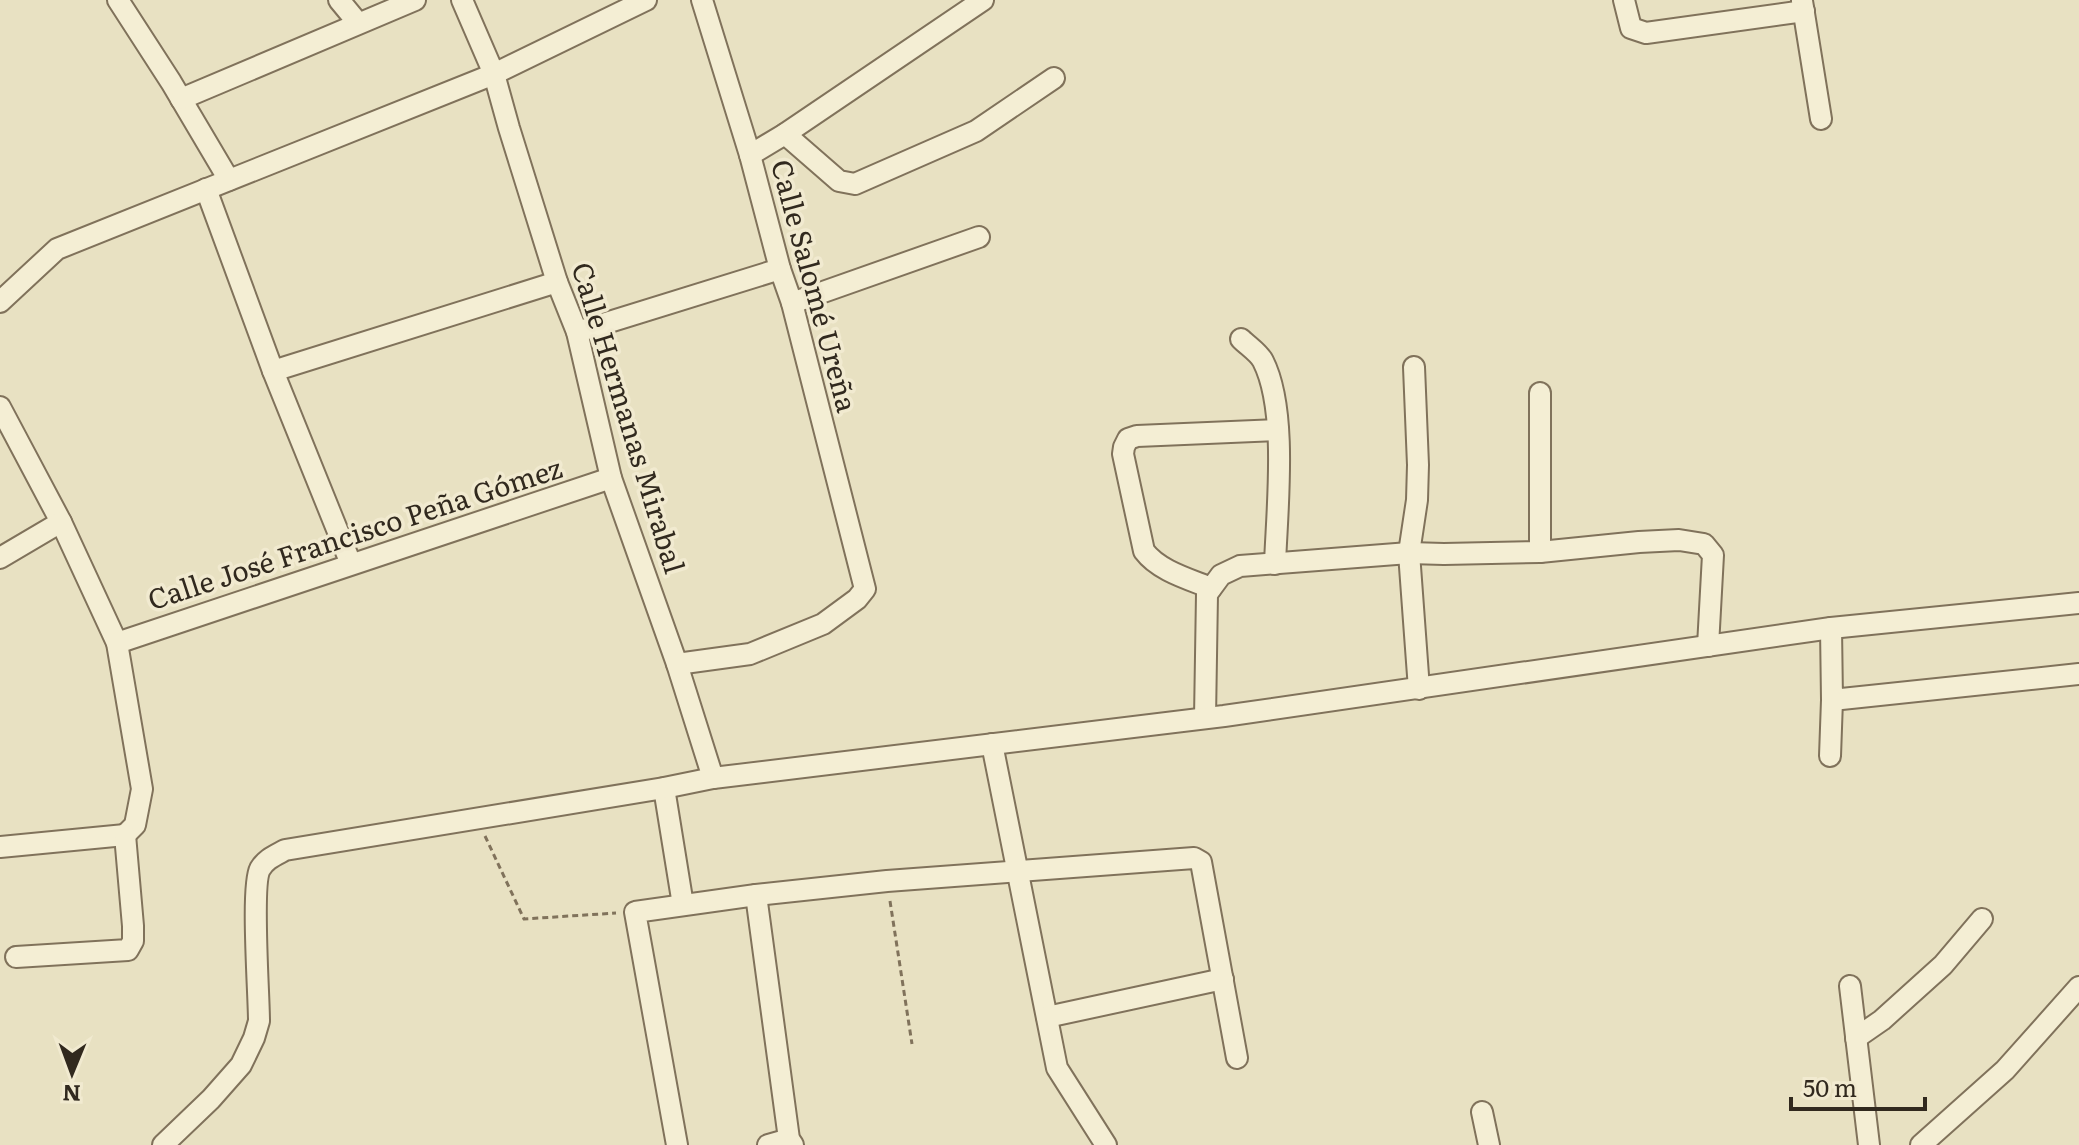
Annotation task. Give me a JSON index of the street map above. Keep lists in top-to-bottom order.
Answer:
{
  "streets": {
    "street": ["Calle Salomé Ureña", "Calle Hermanas Mirabal", "Calle José Francisco Peña Gómez"]
  },
  "crossings": [
    ["Calle Salomé Ureña", "Calle Hermanas Mirabal"],
    ["Calle Hermanas Mirabal", "Calle José Francisco Peña Gómez"]
  ],
  "scale_bar": "50 m",
  "north": "bottom"
}
